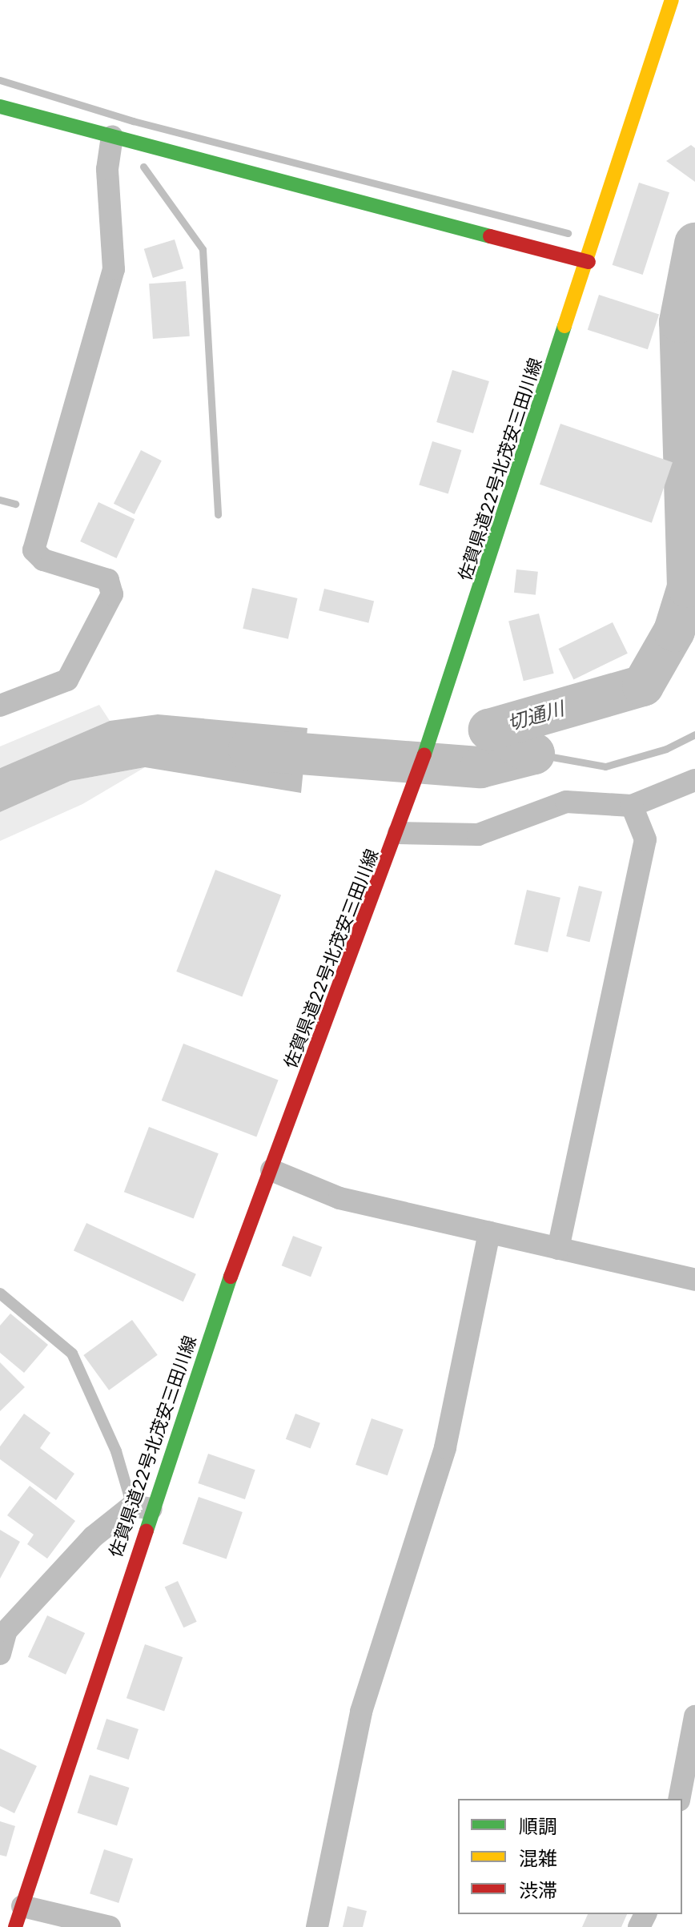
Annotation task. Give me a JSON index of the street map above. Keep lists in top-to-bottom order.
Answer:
{
  "streets": {
    "main road": ["佐賀県道22号北茂安三田川線"]
  },
  "water": ["切通川"],
  "legend": ["順調", "混雑", "渋滞"]
}
